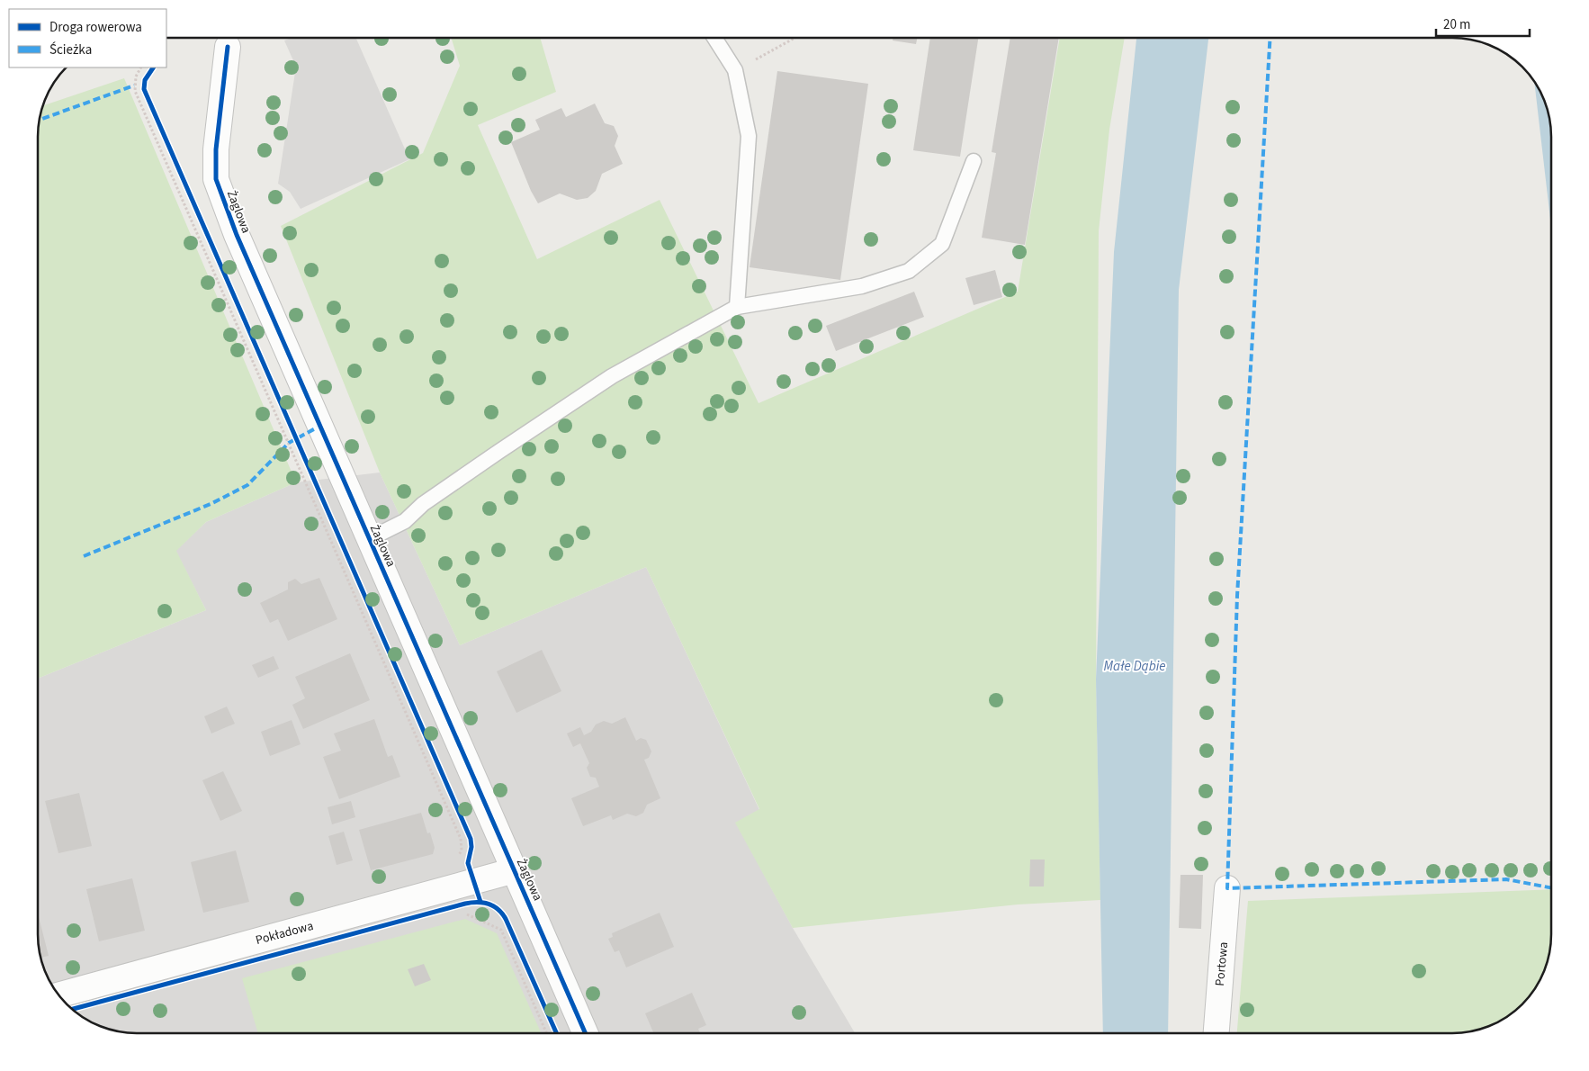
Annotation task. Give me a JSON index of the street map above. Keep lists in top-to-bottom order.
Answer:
{
  "streets": {
    "street": ["Żaglowa", "Pokładowa", "Portowa"]
  },
  "crossings": [
    ["Żaglowa", "Pokładowa"]
  ],
  "water": ["Małe Dąbie"],
  "legend": ["Droga rowerowa", "Ścieżka"],
  "scale_bar": "20 m"
}
